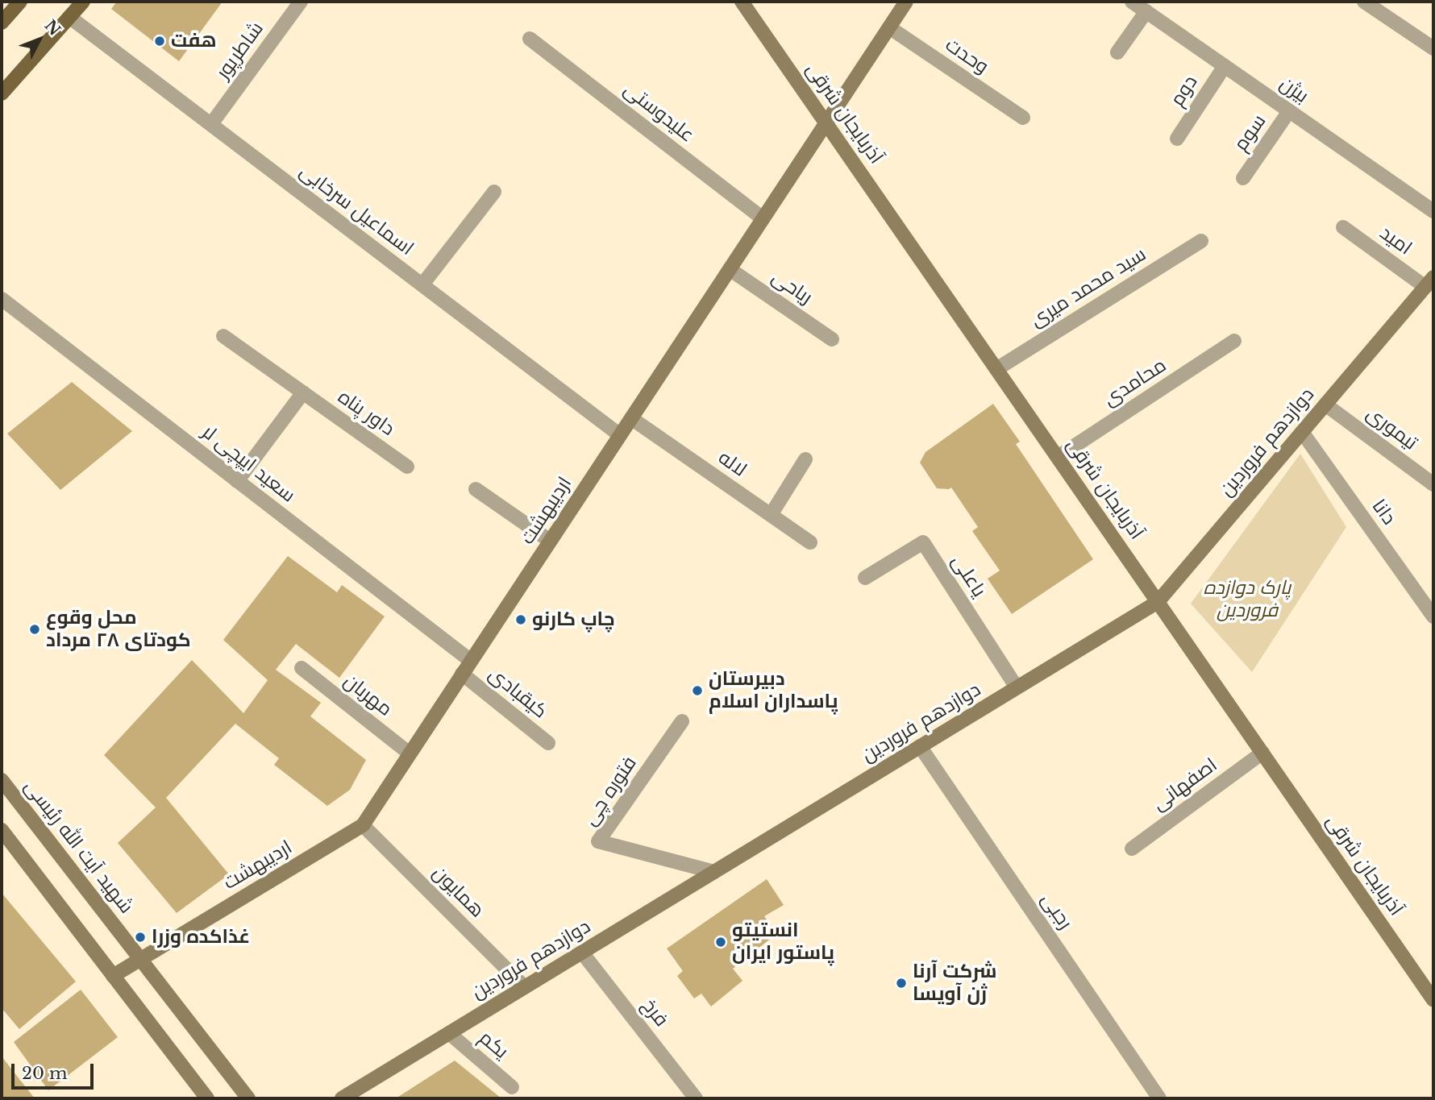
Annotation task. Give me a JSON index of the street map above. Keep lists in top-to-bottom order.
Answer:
{
  "streets": {
    "main road": [
      "آذربایجان شرقی",
      "دوازدهم فروردین",
      "اردیبهشت",
      "شهید آیت الله رئیسی"
    ],
    "street": [
      "شاطرپور",
      "وحدت",
      "بیژن",
      "دوم",
      "علیدوستی",
      "سوم",
      "اسماعیل سرخابی",
      "امید",
      "ریاحی",
      "سید محمد میری",
      "محامدی",
      "داور پناه",
      "تیموری",
      "سعید ایپچی لر",
      "لاله",
      "دانا",
      "یاعلی",
      "کیقبادی",
      "مهربان",
      "اصفهانی",
      "فتوره چی",
      "همایون",
      "رجبی",
      "فرخ",
      "یکم"
    ]
  },
  "crossings": [
    ["شاطرپور", "اسماعیل سرخابی"],
    ["وحدت", "اردیبهشت"],
    ["بیژن", "دوم"],
    ["بیژن", "سوم"],
    ["علیدوستی", "اردیبهشت"],
    ["آذربایجان شرقی", "سید محمد میری"],
    ["آذربایجان شرقی", "محامدی"],
    ["آذربایجان شرقی", "دوازدهم فروردین"],
    ["آذربایجان شرقی", "اردیبهشت"],
    ["آذربایجان شرقی", "اصفهانی"],
    ["اسماعیل سرخابی", "اردیبهشت"],
    ["امید", "دوازدهم فروردین"],
    ["ریاحی", "اردیبهشت"],
    ["تیموری", "دوازدهم فروردین"],
    ["دوازدهم فروردین", "دانا"],
    ["دوازدهم فروردین", "یاعلی"],
    ["دوازدهم فروردین", "فتوره چی"],
    ["دوازدهم فروردین", "همایون"],
    ["دوازدهم فروردین", "رجبی"],
    ["دوازدهم فروردین", "فرخ"],
    ["دوازدهم فروردین", "یکم"],
    ["سعید ایپچی لر", "اردیبهشت"],
    ["لاله", "اردیبهشت"],
    ["اردیبهشت", "کیقبادی"],
    ["اردیبهشت", "مهربان"],
    ["اردیبهشت", "شهید آیت الله رئیسی"],
    ["اردیبهشت", "همایون"]
  ],
  "parks": ["پارک دوازده فروردین"],
  "places": [
    "هفت",
    "چاپ کارنو",
    "محل وقوع کودتای ۲۸ مرداد",
    "دبیرستان پاسداران اسلام",
    "غذاکده وزرا",
    "انستیتو پاستور ایران",
    "شرکت آرنا ژن آویسا"
  ],
  "scale_bar": "20 m",
  "north": "top right"
}
